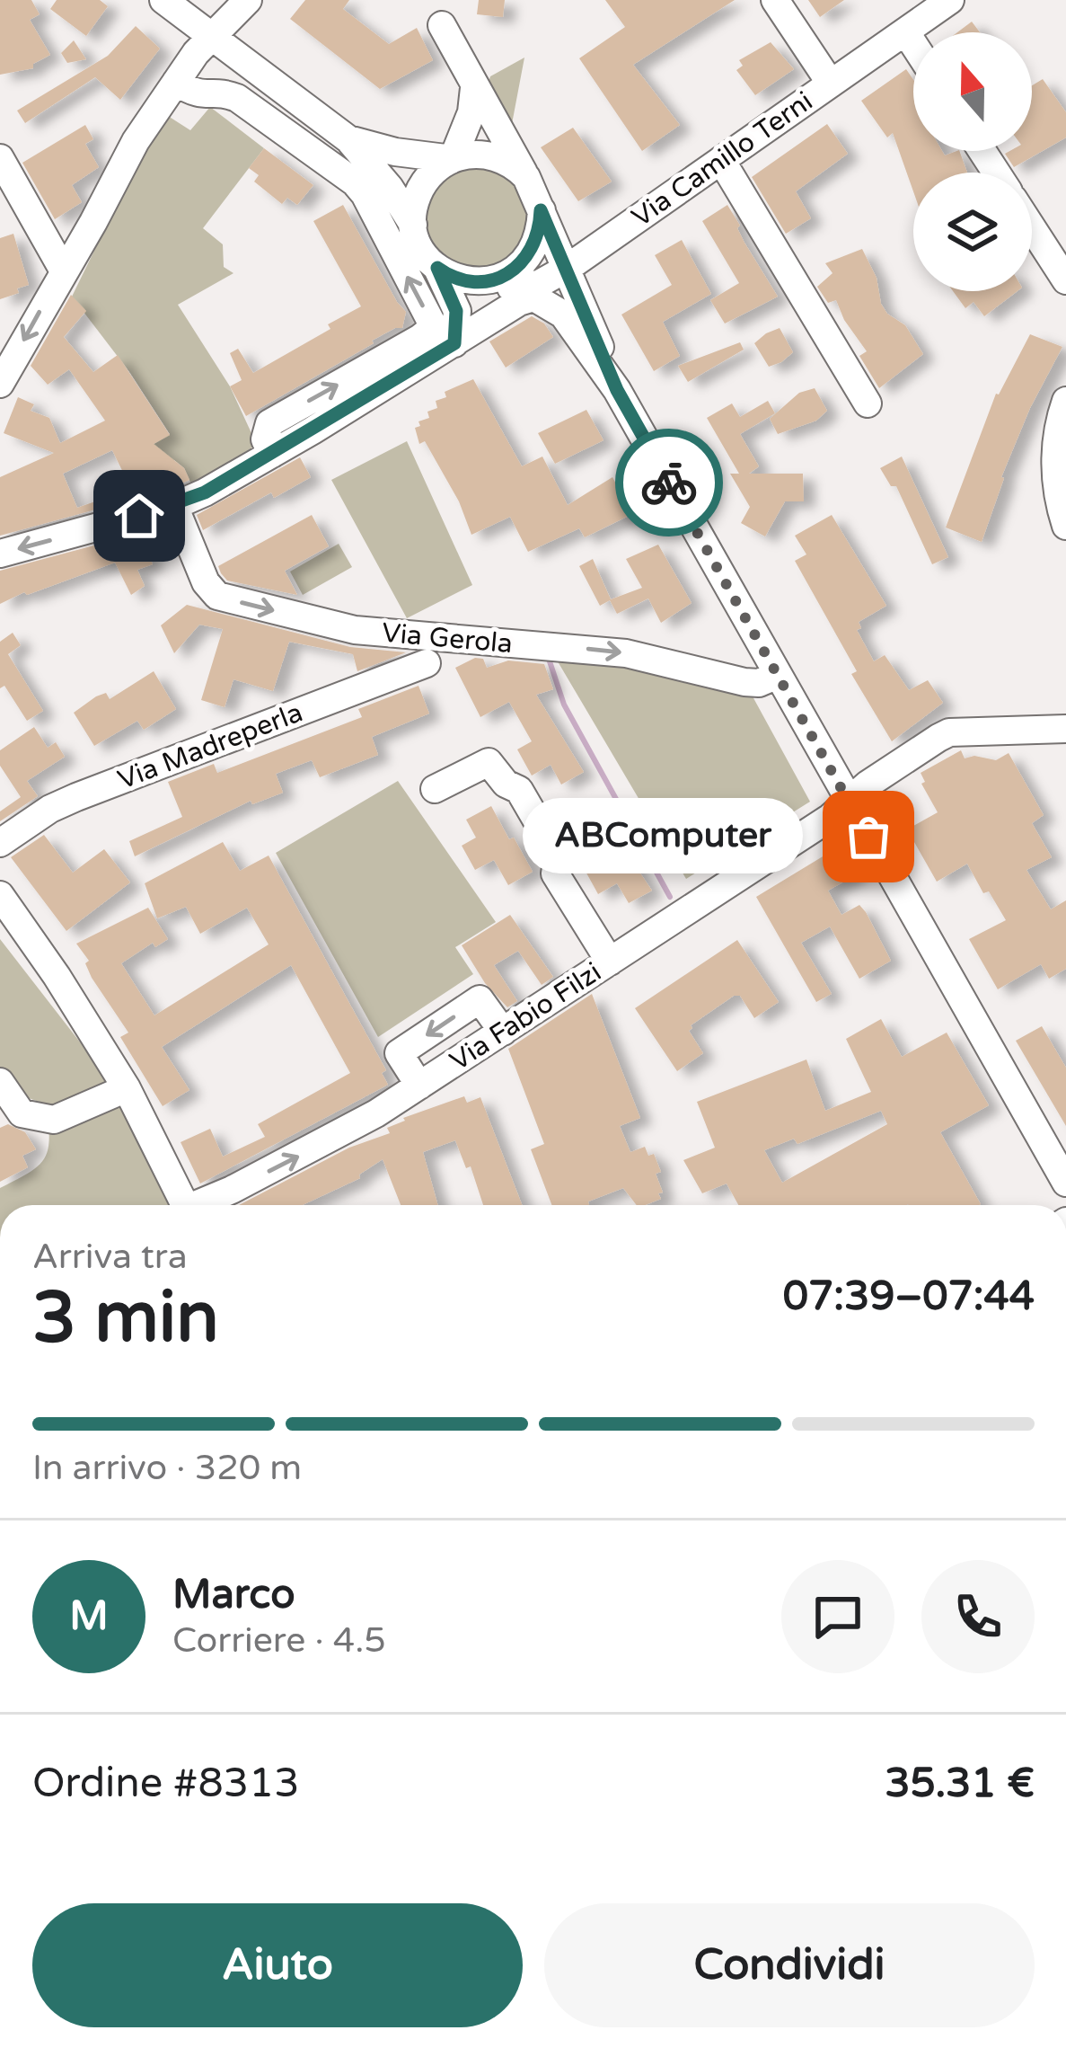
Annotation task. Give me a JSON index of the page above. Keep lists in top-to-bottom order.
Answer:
{
  "streets": {
    "street": [
      "Via Camillo Terni",
      "Via Gerola",
      "Via Madreperla",
      "Via Fabio Filzi"
    ]
  },
  "crossings": [
    ["Via Camillo Terni", "Via Gerola"]
  ],
  "one_way": ["Via Gerola"],
  "places": ["ABComputer"],
  "north": "top",
  "page": {
    "bubble": "ABComputer",
    "heading": ["3 min", "Arriva tra", "07:39–07:44"],
    "panel": [
      "Marco",
      "Corriere · 4.5",
      "Ordine #8313",
      "35.31 €"
    ],
    "bar": "In arrivo · 320 m",
    "round": "M",
    "buttons": ["Aiuto", "Condividi"]
  }
}
